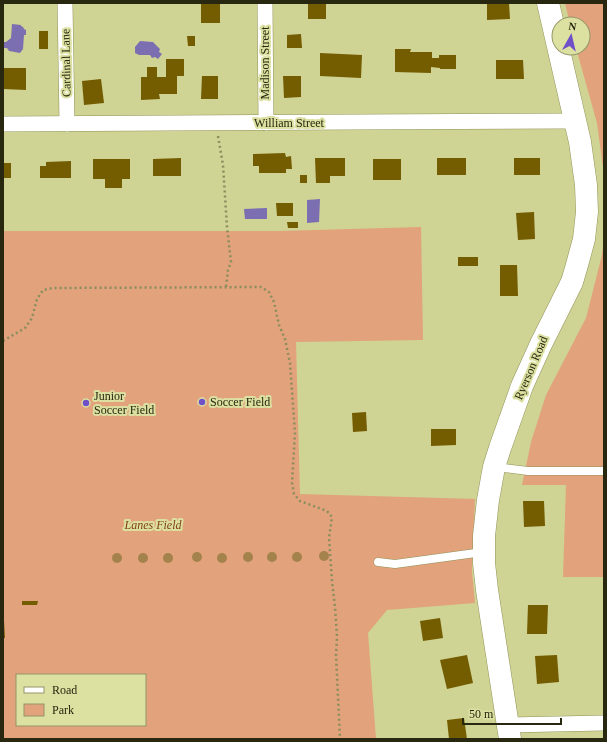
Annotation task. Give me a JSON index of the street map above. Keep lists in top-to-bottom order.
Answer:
{
  "streets": {
    "street": [
      "Cardinal Lane",
      "Madison Street",
      "William Street",
      "Ryerson Road"
    ]
  },
  "crossings": [
    ["Cardinal Lane", "William Street"],
    ["Madison Street", "William Street"],
    ["William Street", "Ryerson Road"]
  ],
  "parks": ["Lanes Field"],
  "places": ["Soccer Field", "Junior Soccer Field"],
  "legend": ["Road", "Park"],
  "scale_bar": "50 m",
  "north": "top"
}
